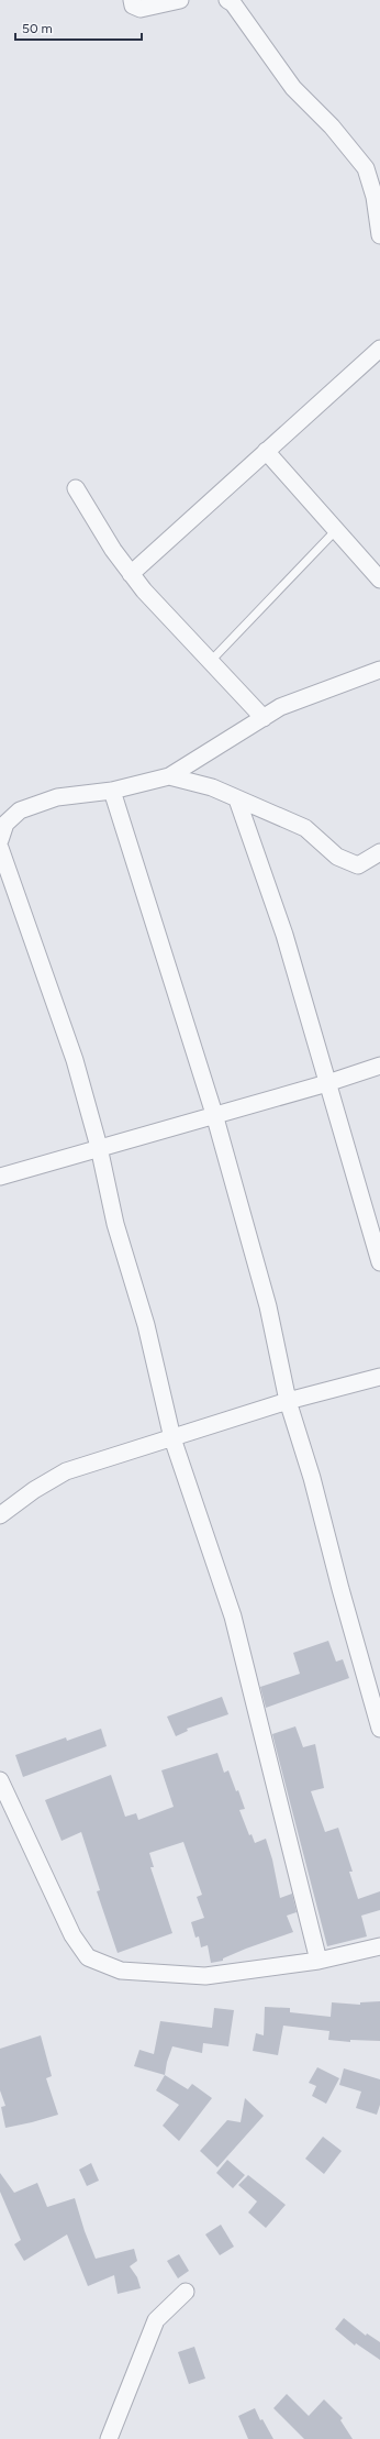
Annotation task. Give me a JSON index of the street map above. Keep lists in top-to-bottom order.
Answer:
{
  "scale_bar": "50 m"
}
